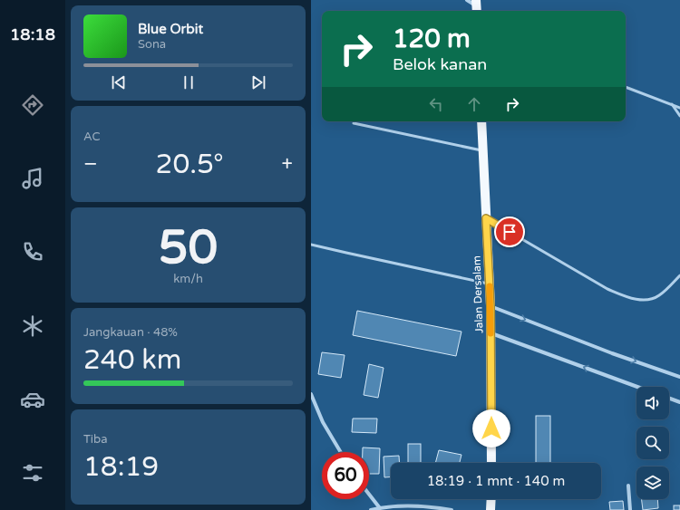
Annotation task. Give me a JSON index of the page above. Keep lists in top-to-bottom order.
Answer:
{
  "streets": {
    "main road": ["Jalan Dersalam"]
  },
  "page": {
    "tabs": "18:18",
    "turn": ["120 m", "Belok kanan"],
    "song": ["Blue Orbit", "Sona"],
    "tile": [
      "AC",
      ["50", "km/h"],
      ["Jangkauan · 48%", "240 km"],
      ["Tiba", "18:19"]
    ],
    "heat": ["−", "20.5°", "+"],
    "limit": "60",
    "trip": "18:19 · 1 mnt · 140 m"
  }
}
